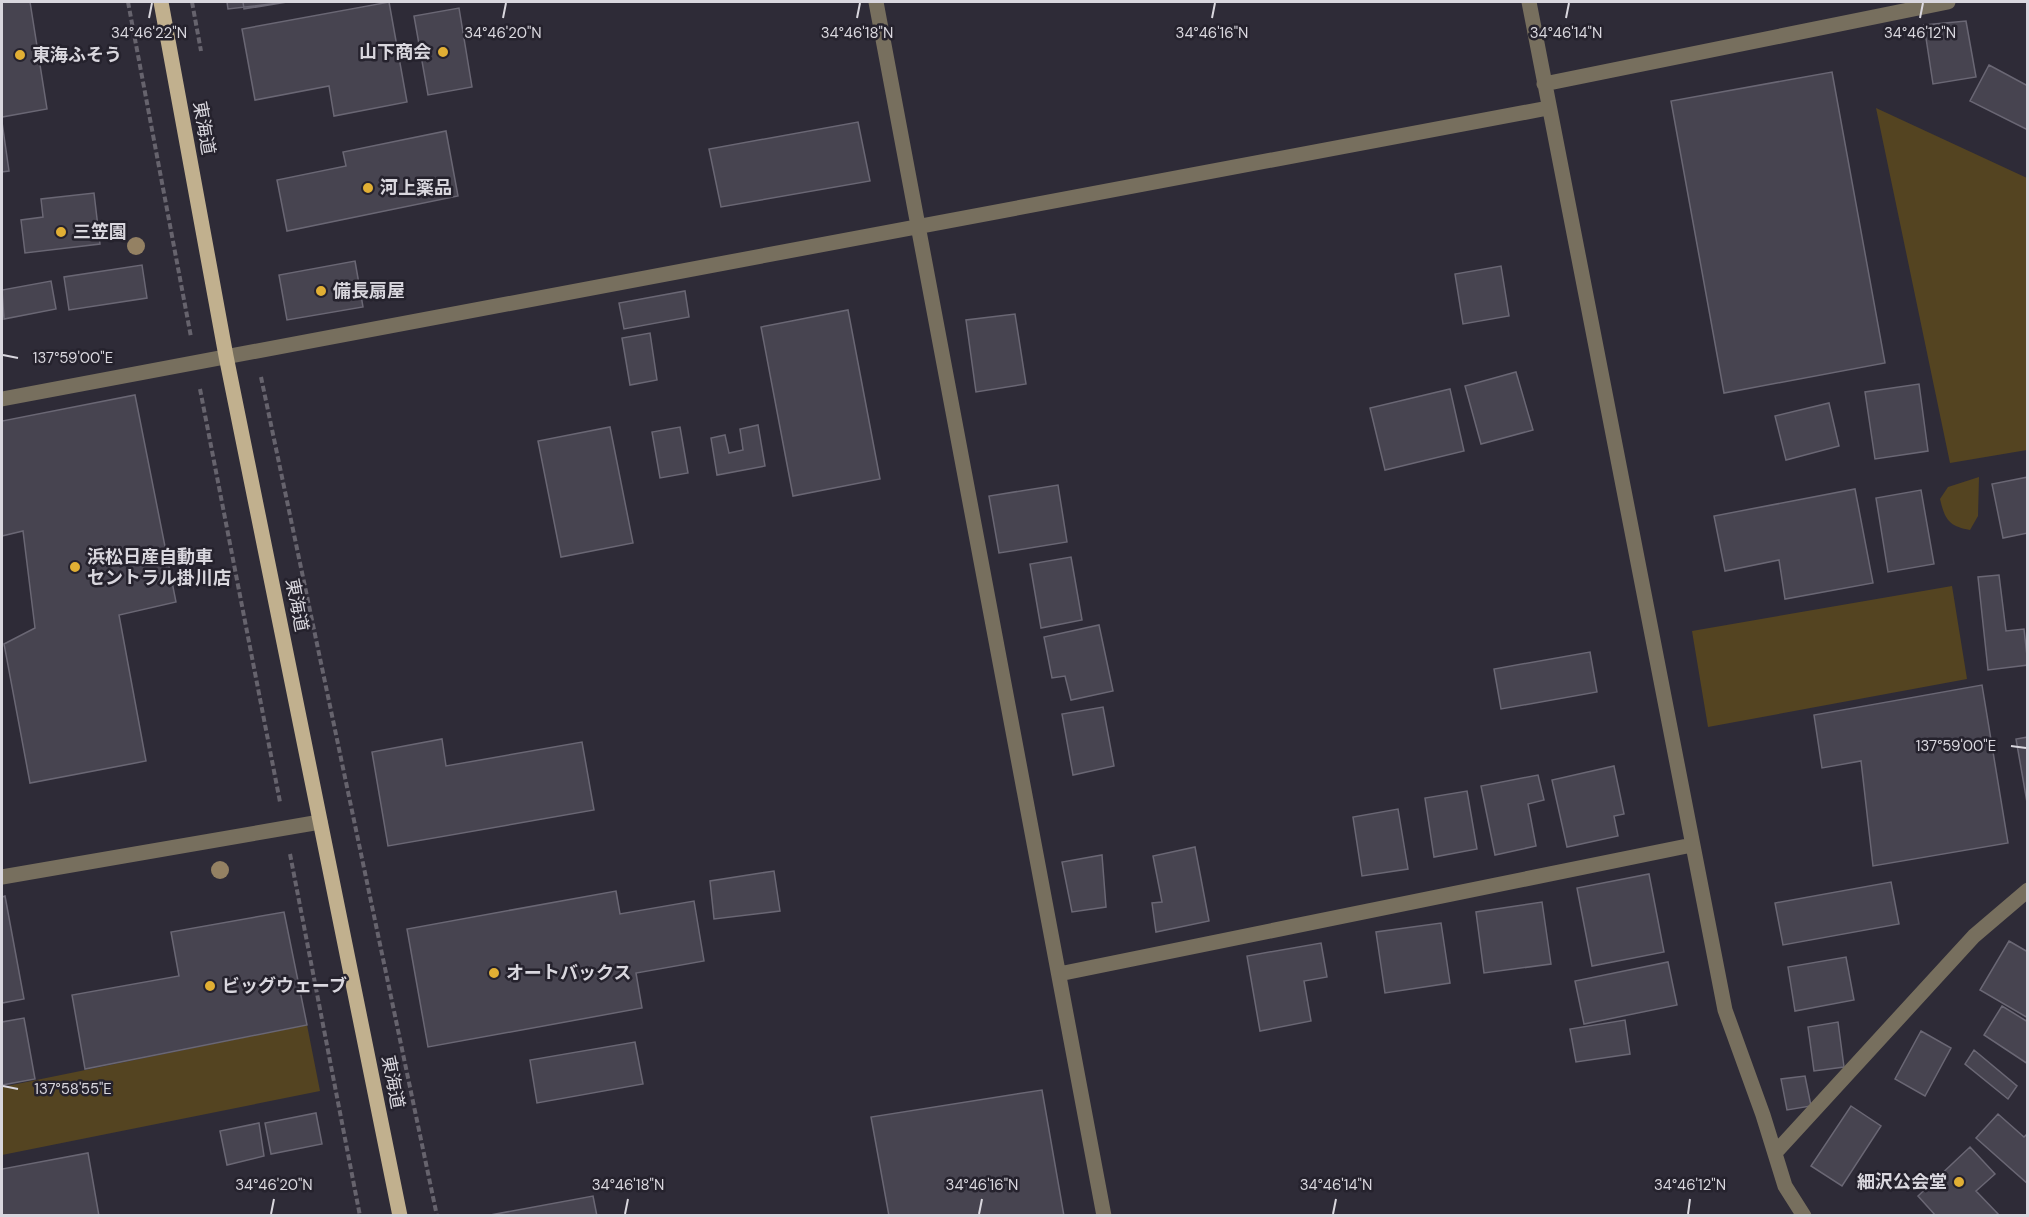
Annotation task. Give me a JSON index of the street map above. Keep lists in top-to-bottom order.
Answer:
{
  "streets": {
    "main road": ["東海道"]
  },
  "places": [
    "山下商会",
    "東海ふそう",
    "河上薬品",
    "三笠園",
    "備長扇屋",
    "浜松日産自動車 セントラル掛川店",
    "オートバックス",
    "ビッグウェーブ",
    "細沢公会堂"
  ],
  "coordinates": [
    "34°46'22\"N",
    "34°46'20\"N",
    "34°46'18\"N",
    "34°46'16\"N",
    "34°46'14\"N",
    "34°46'12\"N",
    "137°59'00\"E",
    "137°58'55\"E"
  ]
}
